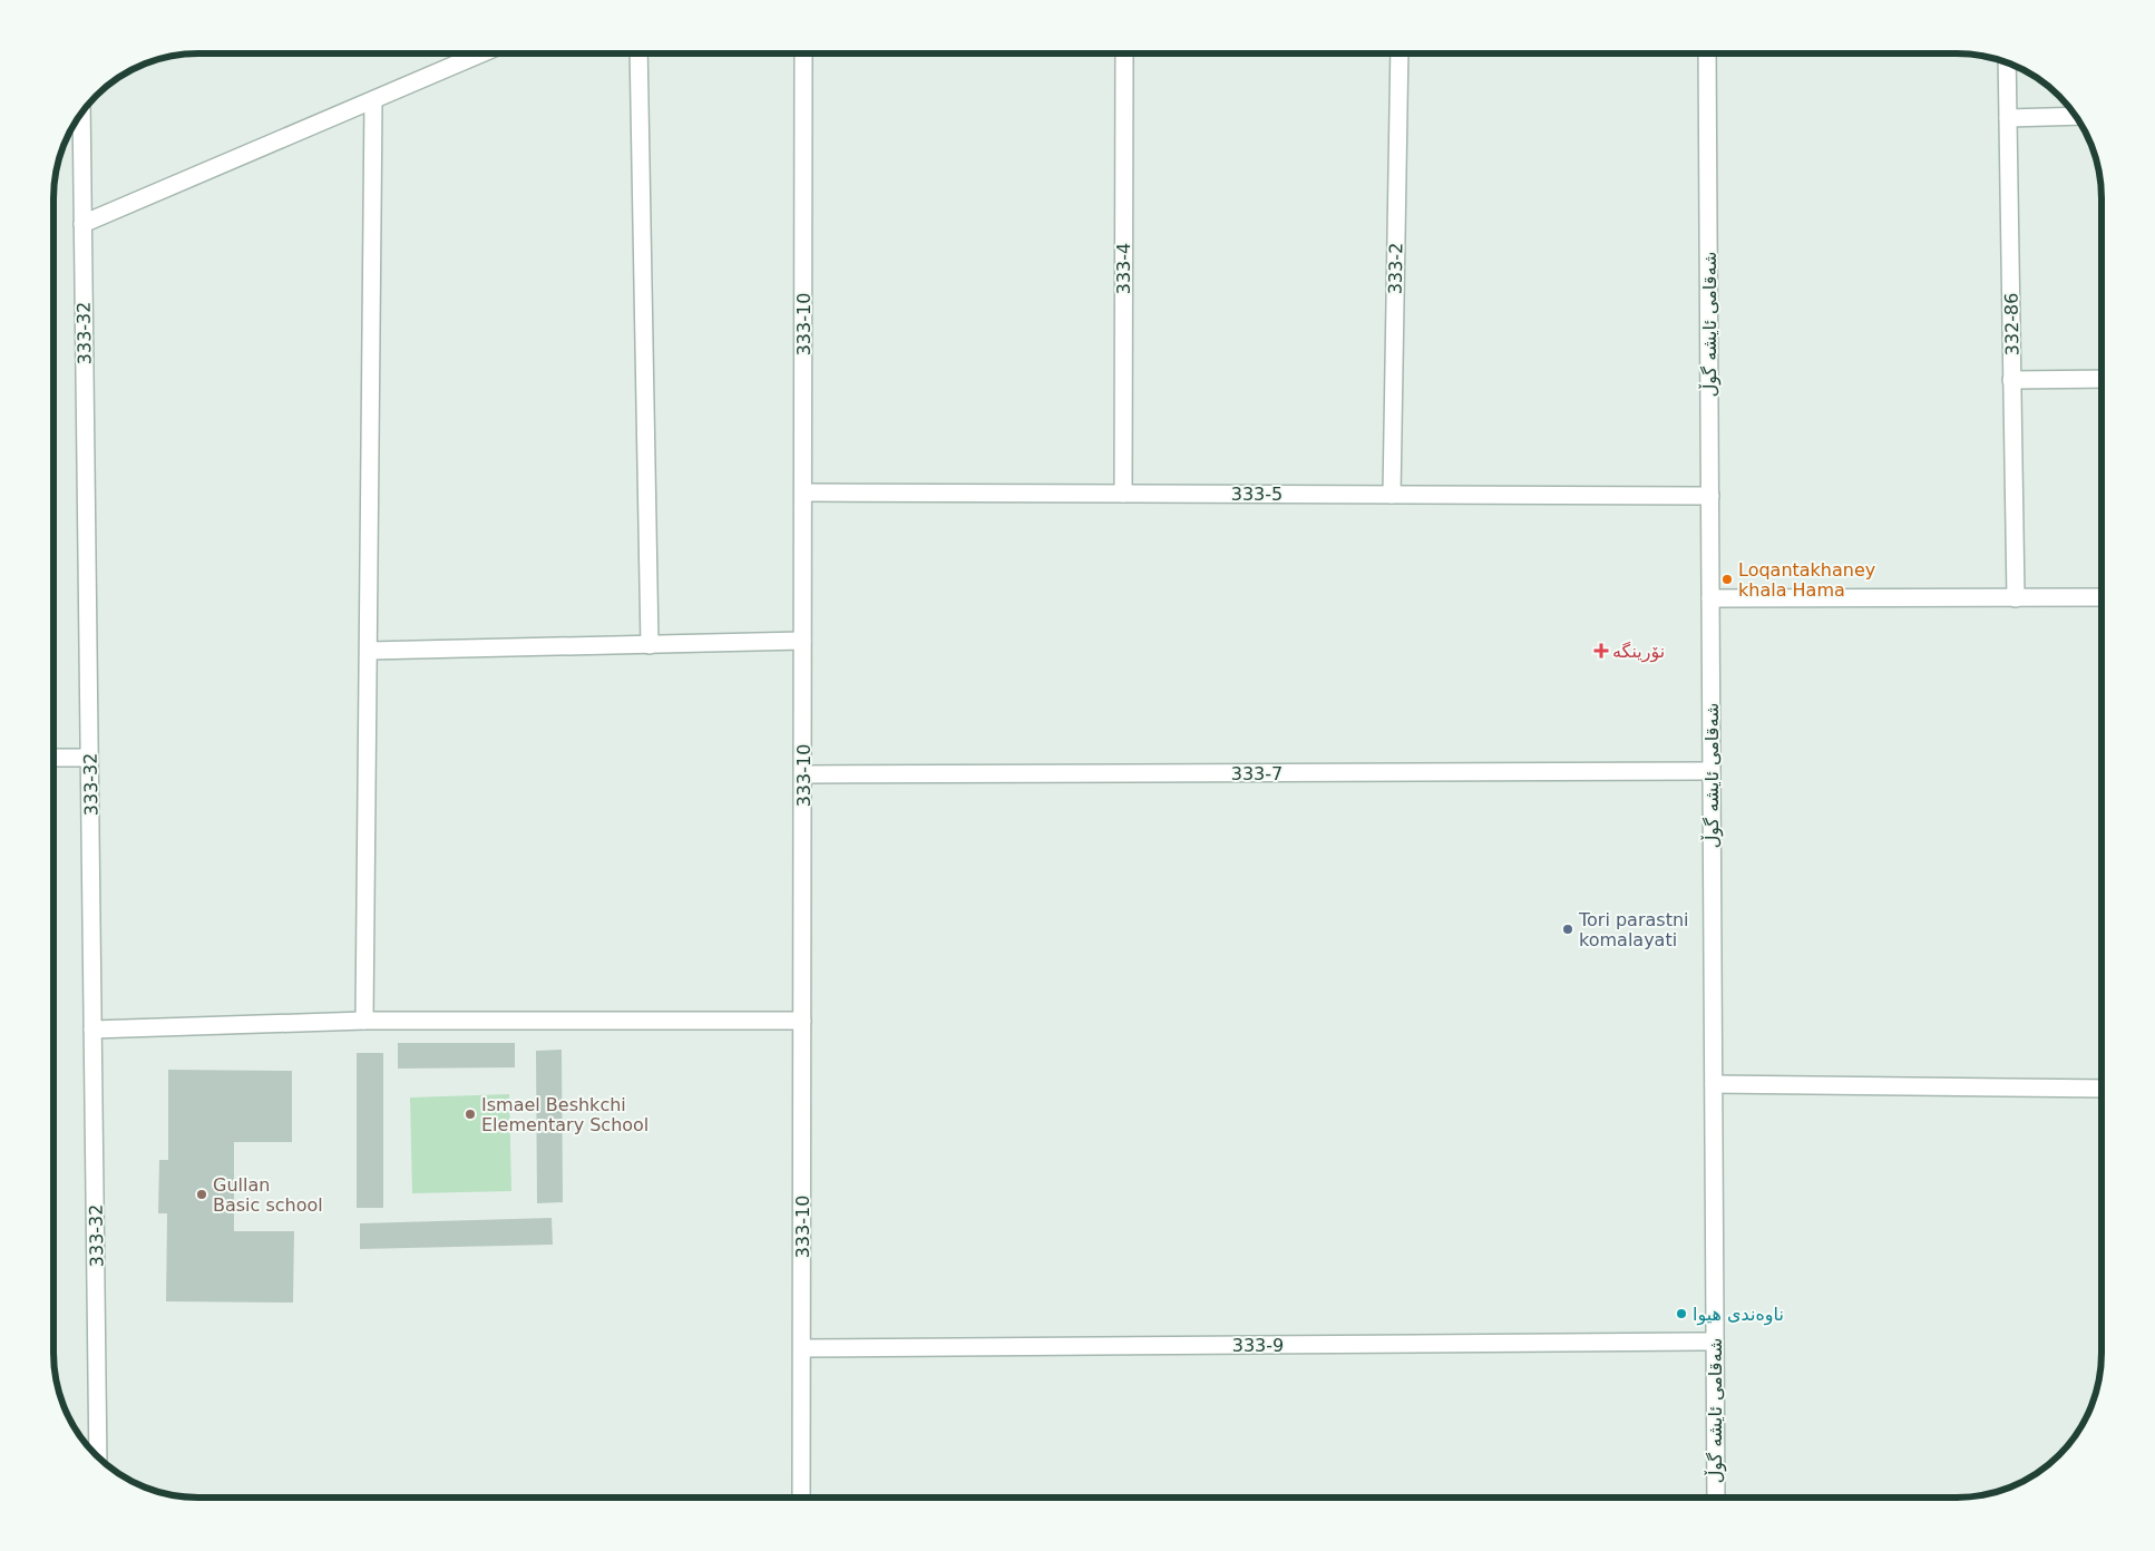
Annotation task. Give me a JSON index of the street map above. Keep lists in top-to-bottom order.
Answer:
{
  "streets": {
    "street": [
      "333-4",
      "333-2",
      "333-10",
      "شەقامی ئایشە گوڵ",
      "332-86",
      "333-32",
      "333-5",
      "333-7",
      "333-9"
    ]
  },
  "crossings": [
    ["333-4", "333-5"],
    ["333-2", "333-5"],
    ["333-10", "333-5"],
    ["333-10", "333-7"],
    ["333-10", "333-9"],
    ["شەقامی ئایشە گوڵ", "333-5"],
    ["شەقامی ئایشە گوڵ", "333-7"],
    ["شەقامی ئایشە گوڵ", "333-9"]
  ],
  "places": {
    "other": [
      "Loqantakhaney khala Hama",
      "Tori parastni komalayati",
      "Ismael Beshkchi Elementary School",
      "Gullan Basic school",
      "ناوەندی هیوا"
    ],
    "health": ["نۆرینگە"]
  }
}
